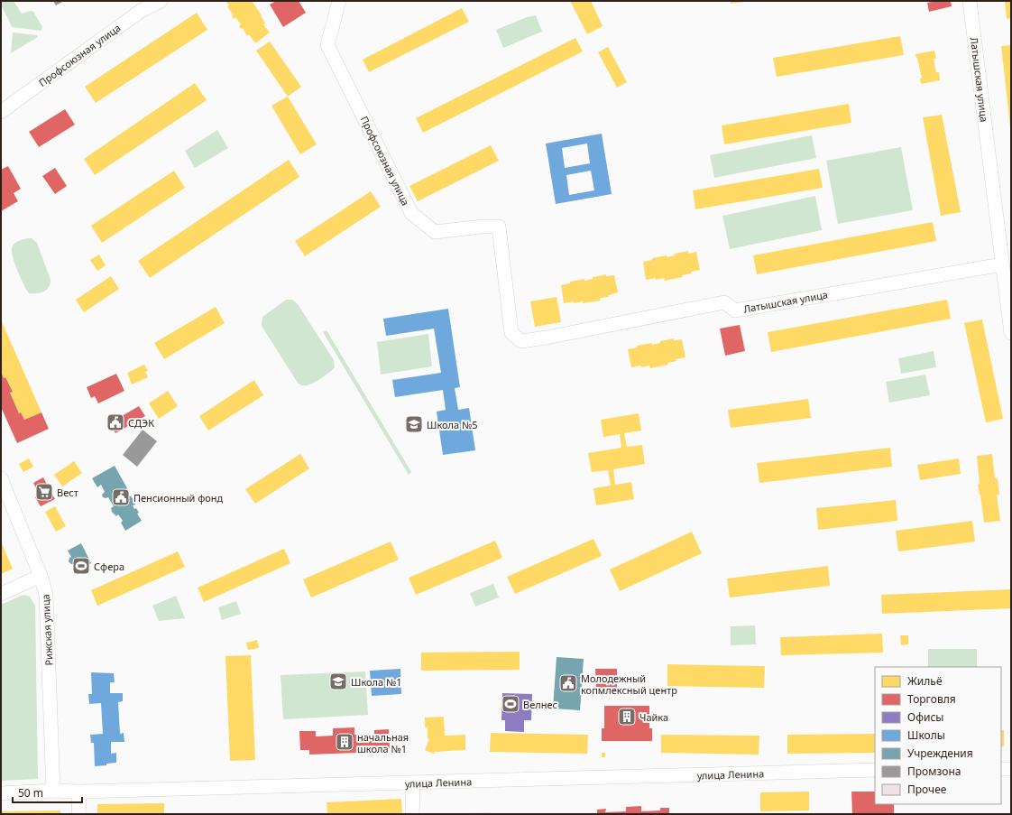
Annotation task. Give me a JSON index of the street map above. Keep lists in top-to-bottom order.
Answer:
{
  "streets": {
    "street": [
      "Профсоюзная улица",
      "Латышская улица",
      "Рижская улица",
      "улица Ленина"
    ]
  },
  "crossings": [
    ["Профсоюзная улица", "Латышская улица"],
    ["Рижская улица", "улица Ленина"]
  ],
  "places": {
    "public building": ["СДЭК", "Пенсионный фонд", "Молодежный копмлексный центр"],
    "school or university": ["Школа №5", "Школа №1"],
    "supermarket": ["Вест"],
    "sports": ["Сфера", "Велнес"],
    "building": ["Чайка", "начальная школа №1"]
  },
  "legend": [
    "Жильё",
    "Торговля",
    "Офисы",
    "Школы",
    "Учреждения",
    "Промзона",
    "Прочее"
  ],
  "scale_bar": "50 m"
}
